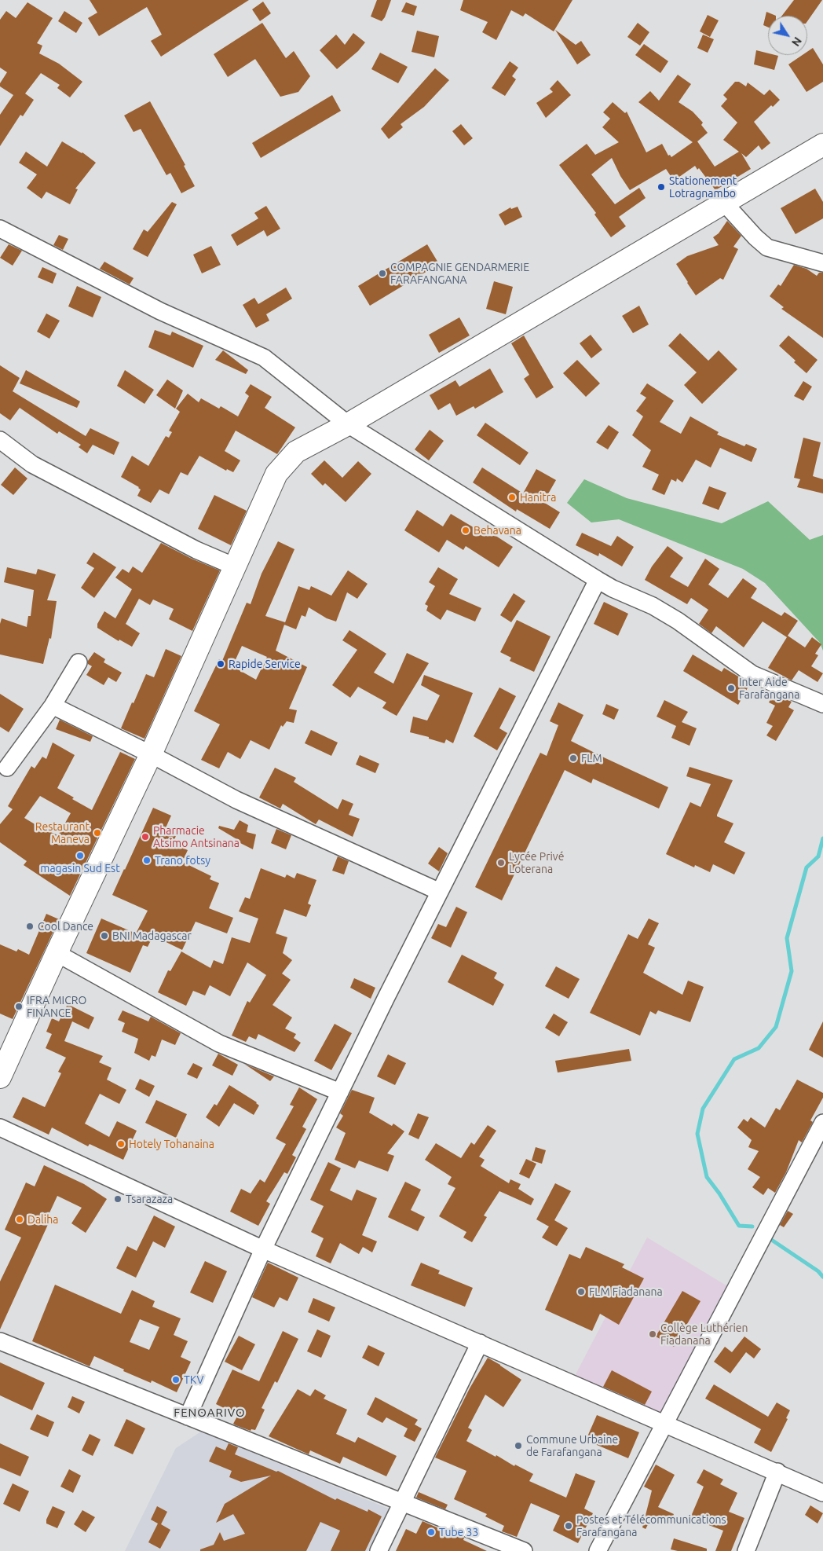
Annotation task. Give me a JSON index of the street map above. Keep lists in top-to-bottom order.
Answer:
{
  "districts": ["FENOARIVO"],
  "places": [
    "Stationement Lotragnambo",
    "COMPAGNIE GENDARMERIE FARAFANGANA",
    "Hanitra",
    "Behavana",
    "Rapide Service",
    "Inter Aide Farafangana",
    "FLM",
    "Restaurant Maneva",
    "Pharmacie Atsimo Antsinana",
    "magasin Sud Est",
    "Trano fotsy",
    "Lycée Privé Loterana",
    "Cool Dance",
    "BNI Madagascar",
    "IFRA MICRO FINANCE",
    "Hotely Tohanaina",
    "Tsarazaza",
    "Daliha",
    "FLM Fiadanana",
    "Collège Luthérien Fiadanana",
    "TKV",
    "Commune Urbaine de Farafangana",
    "Postes et Télécommunications Farafangana",
    "Tube 33"
  ],
  "north": "bottom right"
}
